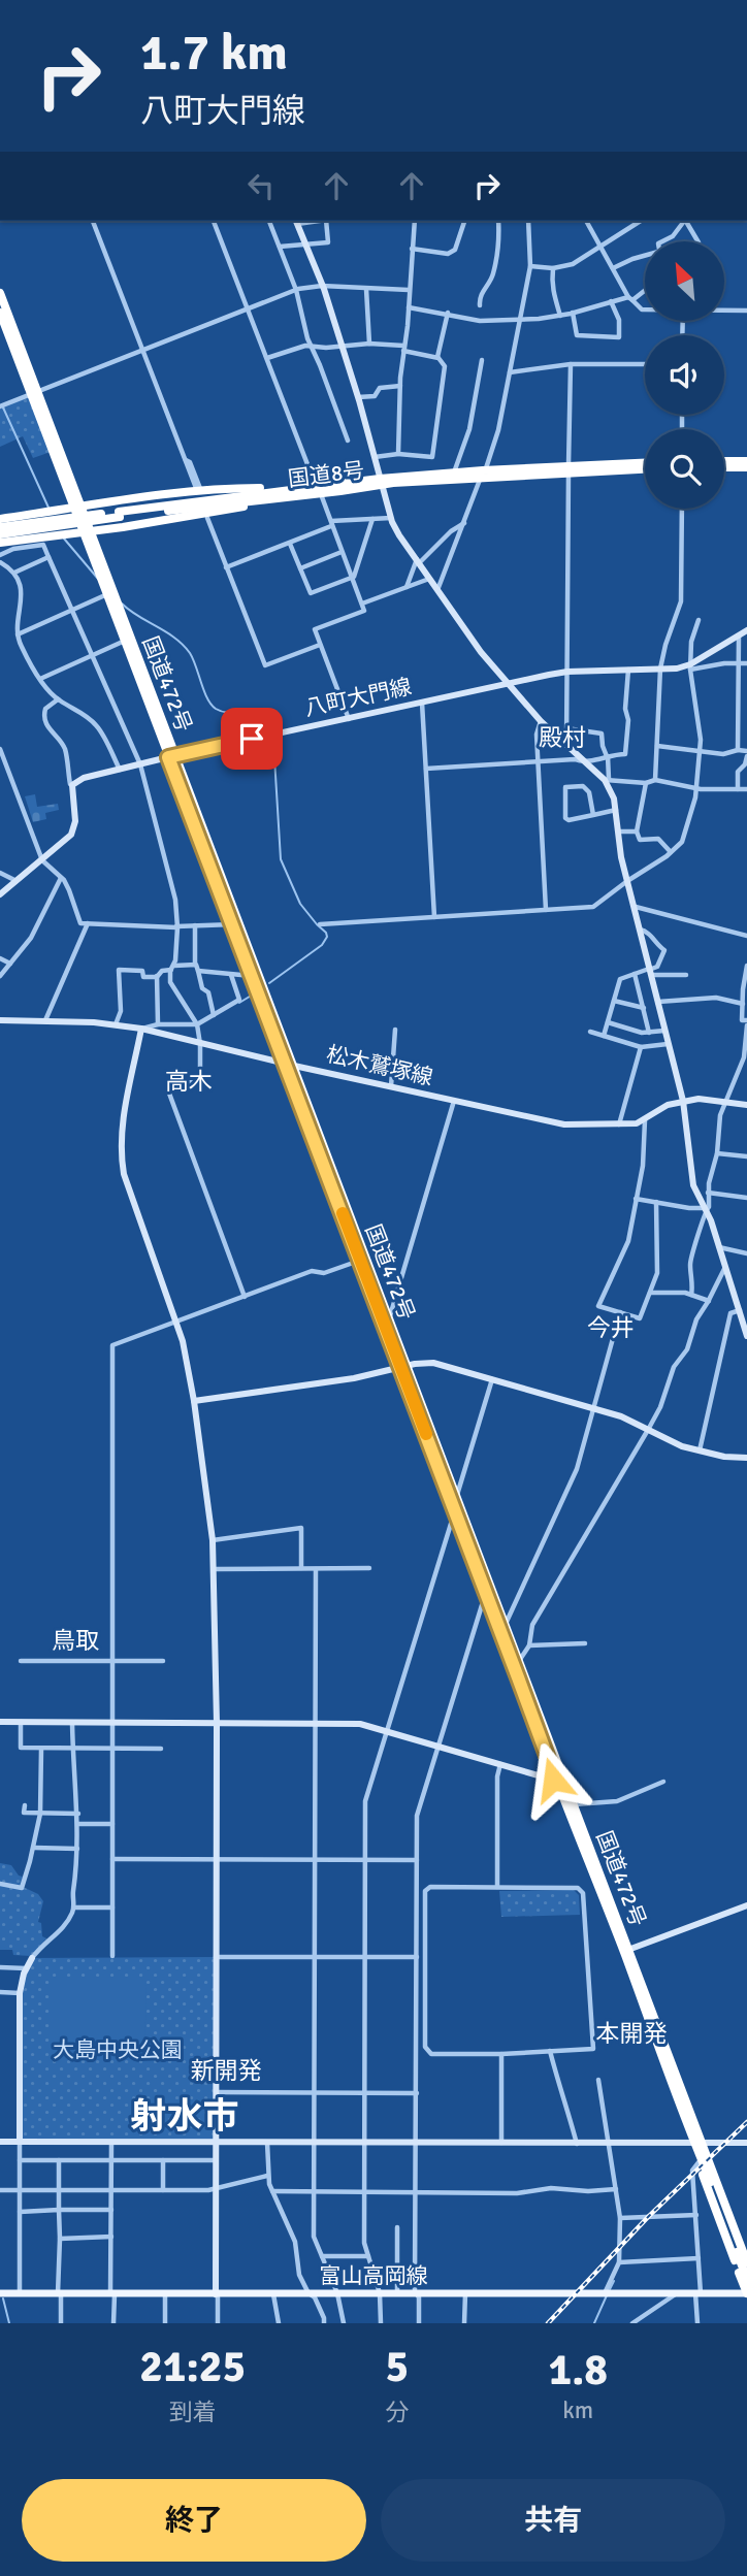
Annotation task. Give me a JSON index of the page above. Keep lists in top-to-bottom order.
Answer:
{
  "streets": {
    "highway": ["国道8号", "国道472号"],
    "main road": ["富山高岡線"],
    "street": ["八町大門線", "松木鷲塚線"]
  },
  "crossings": [
    ["国道472号", "八町大門線"],
    ["国道472号", "松木鷲塚線"]
  ],
  "districts": [
    "殿村",
    "高木",
    "今井",
    "鳥取",
    "本開発",
    "新開発",
    "射水市"
  ],
  "parks": ["大島中央公園"],
  "north": "top left",
  "page": {
    "turn": ["1.7 km", "八町大門線"],
    "eta": [
      "21:25",
      "到着",
      "5",
      "分",
      "1.8",
      "km"
    ],
    "buttons": ["終了", "共有"]
  }
}
